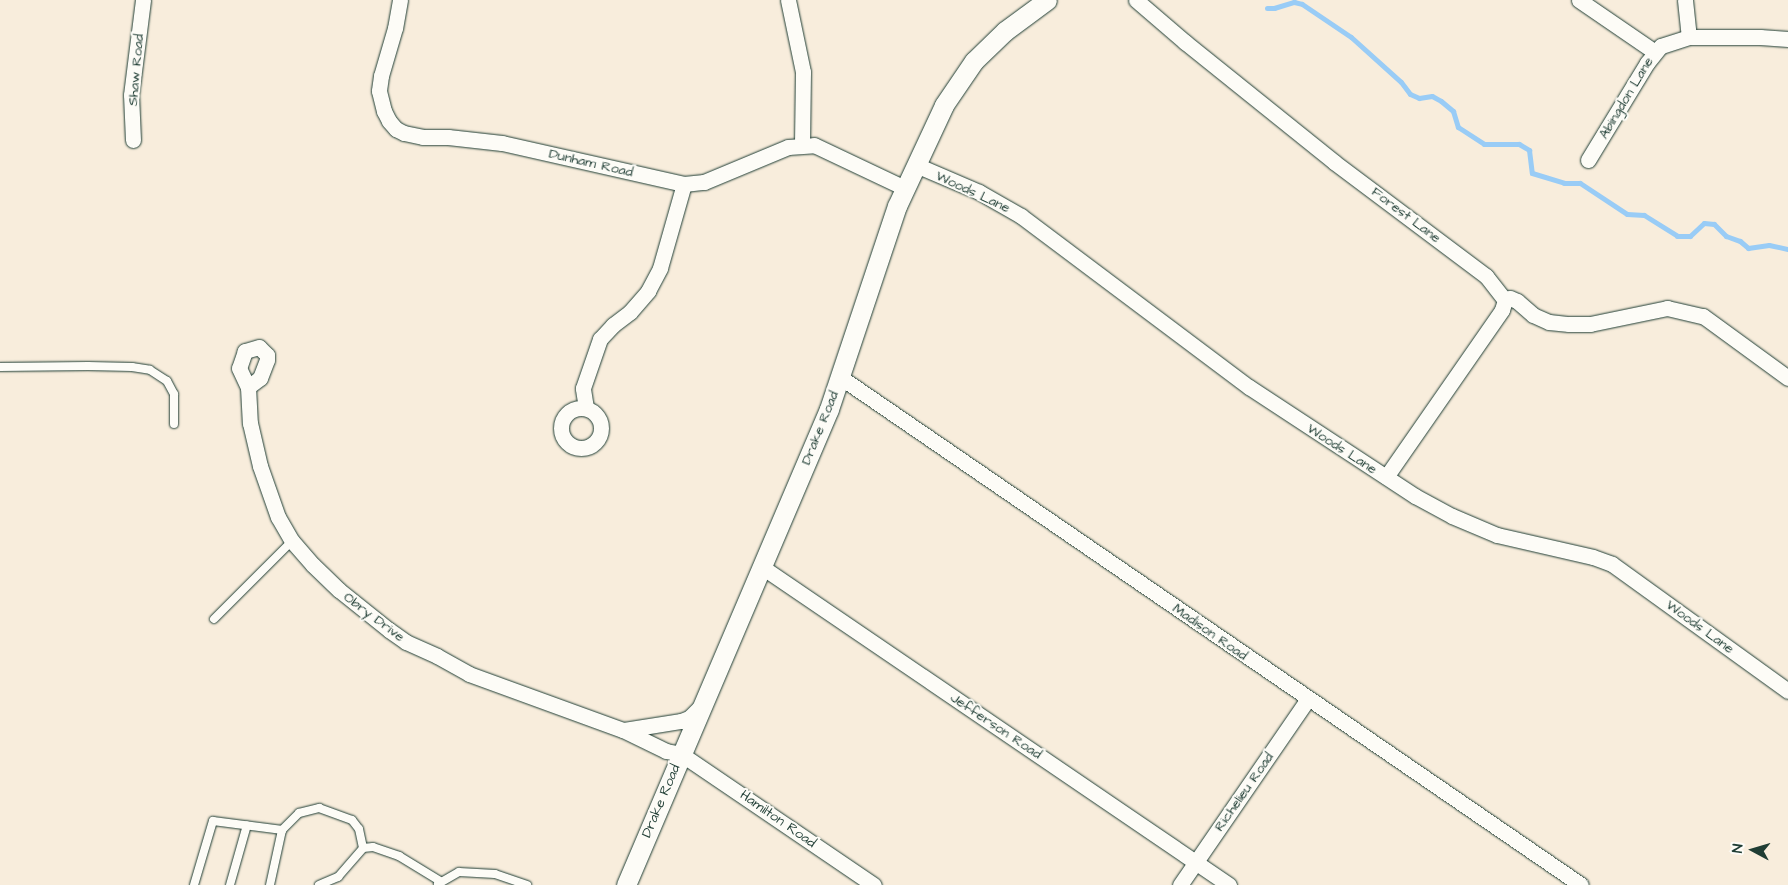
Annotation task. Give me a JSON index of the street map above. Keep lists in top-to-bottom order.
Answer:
{
  "streets": {
    "street": [
      "Shaw Road",
      "Abingdon Lane",
      "Dunham Road",
      "Woods Lane",
      "Forest Lane",
      "Drake Road",
      "Obry Drive",
      "Madison Road",
      "Jefferson Road",
      "Richelieu Road",
      "Hamilton Road"
    ]
  },
  "crossings": [
    ["Dunham Road", "Drake Road"],
    ["Woods Lane", "Drake Road"],
    ["Drake Road", "Obry Drive"],
    ["Drake Road", "Madison Road"],
    ["Drake Road", "Jefferson Road"],
    ["Drake Road", "Hamilton Road"],
    ["Obry Drive", "Hamilton Road"],
    ["Madison Road", "Richelieu Road"],
    ["Jefferson Road", "Richelieu Road"]
  ],
  "north": "left"
}
